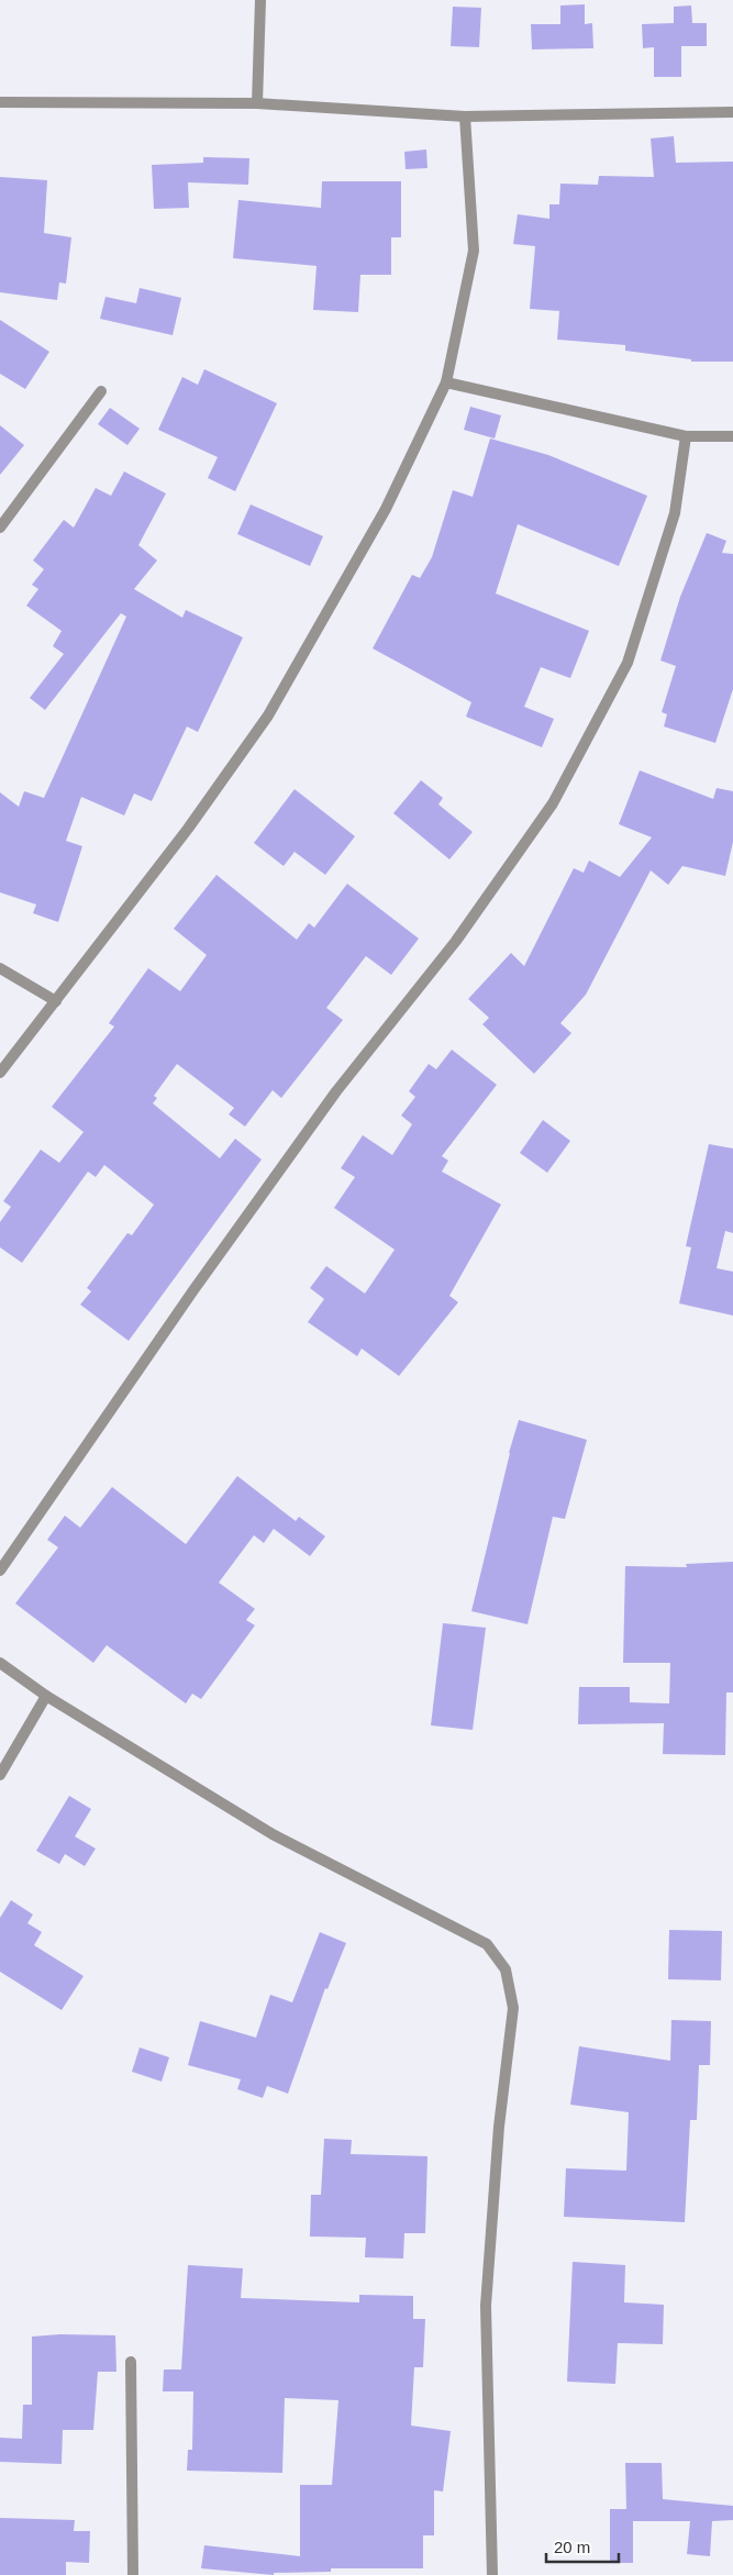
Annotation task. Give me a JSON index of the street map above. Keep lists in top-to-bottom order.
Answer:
{
  "scale_bar": "20 m"
}
